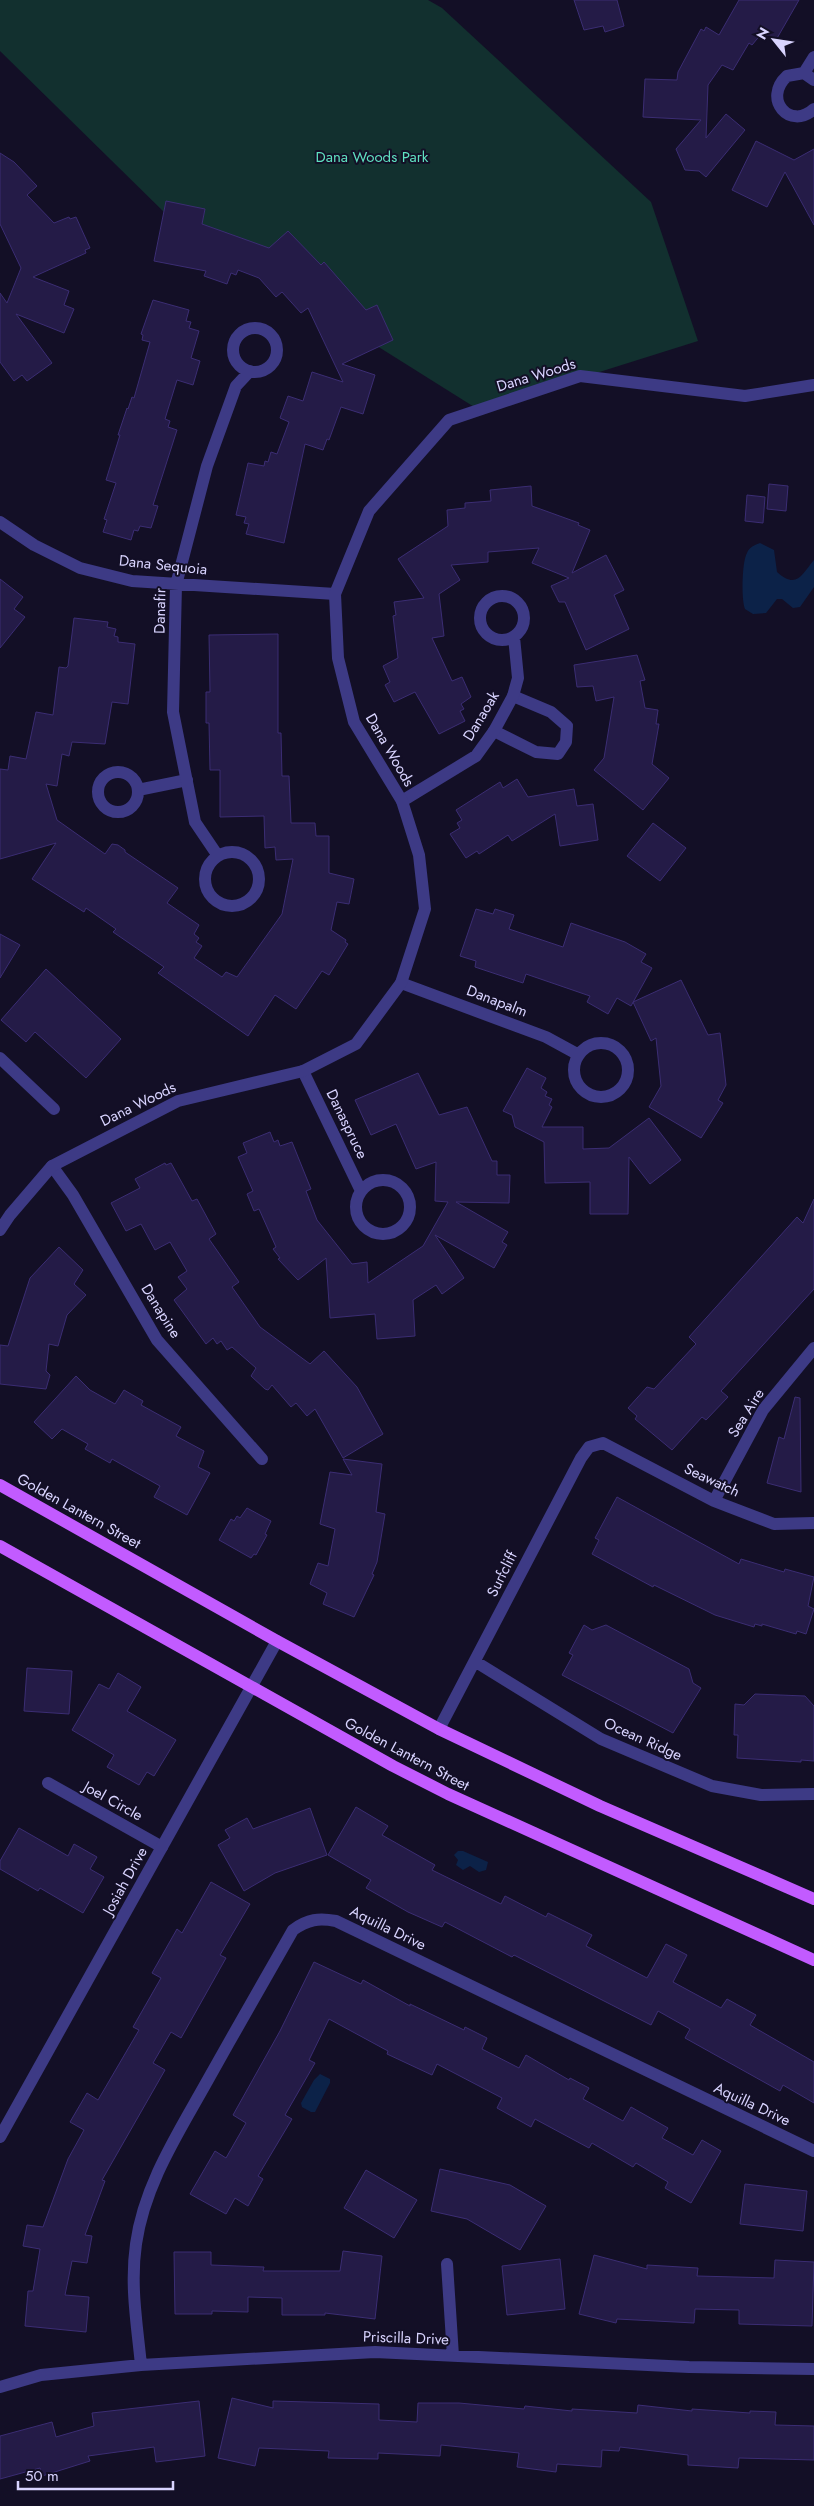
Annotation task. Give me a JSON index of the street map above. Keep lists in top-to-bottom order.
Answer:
{
  "streets": {
    "main road": ["Golden Lantern Street"],
    "street": [
      "Dana Woods",
      "Dana Sequoia",
      "Danafir",
      "Danaoak",
      "Danapalm",
      "Danaspruce",
      "Danapine",
      "Sea Aire",
      "Seawatch",
      "Surfcliff",
      "Ocean Ridge",
      "Joel Circle",
      "Josiah Drive",
      "Aquilla Drive",
      "Priscilla Drive"
    ]
  },
  "crossings": [
    ["Dana Woods", "Dana Sequoia"],
    ["Dana Woods", "Danaoak"],
    ["Dana Woods", "Danapalm"],
    ["Dana Woods", "Danaspruce"],
    ["Dana Woods", "Danapine"],
    ["Dana Sequoia", "Danafir"],
    ["Sea Aire", "Seawatch"],
    ["Seawatch", "Surfcliff"],
    ["Golden Lantern Street", "Surfcliff"],
    ["Golden Lantern Street", "Josiah Drive"],
    ["Surfcliff", "Ocean Ridge"],
    ["Joel Circle", "Josiah Drive"],
    ["Aquilla Drive", "Priscilla Drive"]
  ],
  "parks": ["Dana Woods Park"],
  "scale_bar": "50 m",
  "north": "top left"
}
